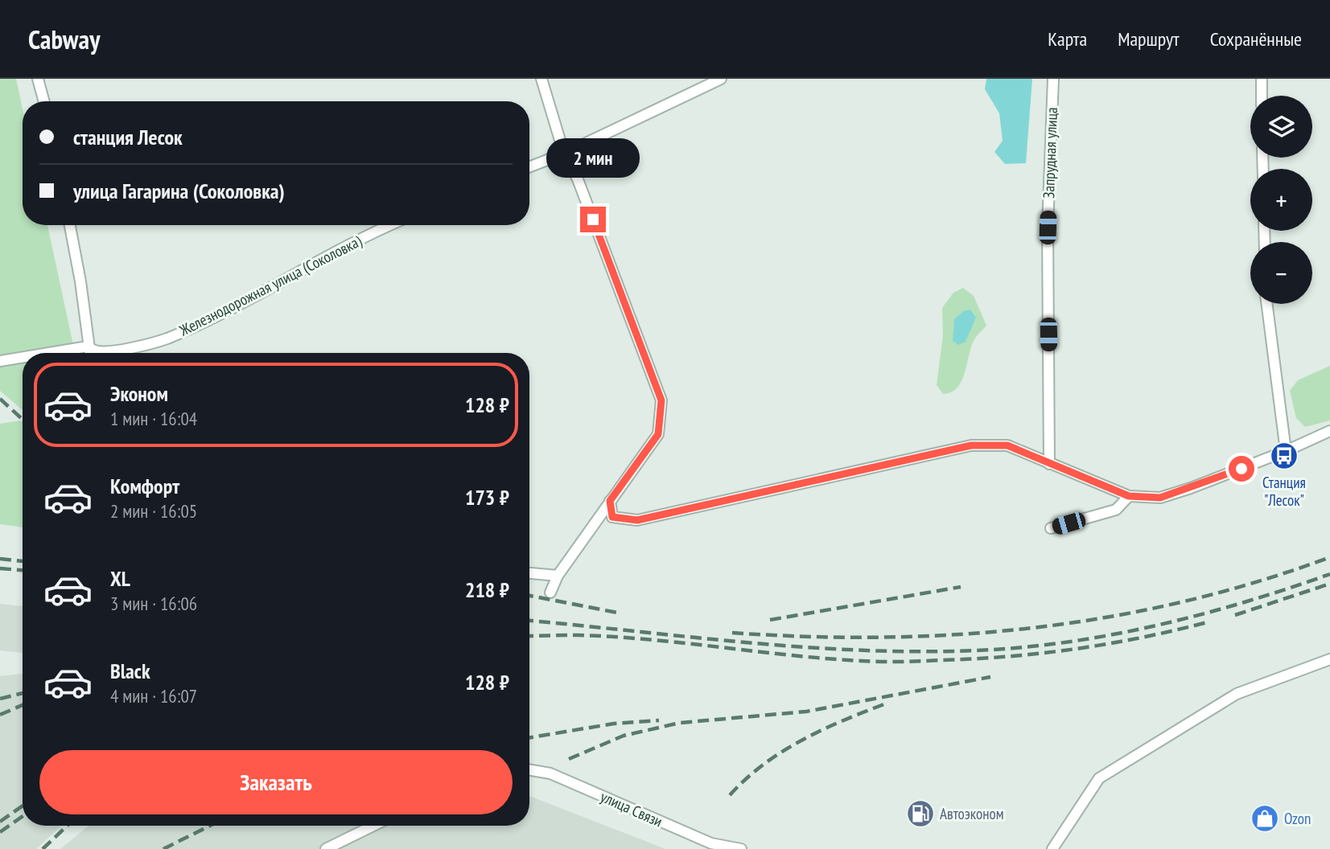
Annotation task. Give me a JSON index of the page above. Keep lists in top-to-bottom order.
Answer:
{
  "streets": {
    "street": ["Запрудная улица", "Железнодорожная улица (Соколовка)", "улица Связи"]
  },
  "places": {
    "bus stop": ["Станция \"Лесок\""],
    "fuel station": ["Автоэконом"],
    "shop": ["Ozon"]
  },
  "page": {
    "header": "Cabway",
    "nav": ["Карта", "Маршрут", "Сохранённые"],
    "map_buttons": ["+", "−"],
    "banner": ["станция Лесок", "улица Гагарина (Соколовка)"],
    "bubble": "2 мин",
    "list": [
      {
        "name": "Эконом",
        "note": "1 мин · 16:04",
        "value": "128 ₽"
      },
      {
        "name": "Комфорт",
        "note": "2 мин · 16:05",
        "value": "173 ₽"
      },
      {
        "name": "XL",
        "note": "3 мин · 16:06",
        "value": "218 ₽"
      },
      {
        "name": "Black",
        "note": "4 мин · 16:07",
        "value": "128 ₽"
      }
    ],
    "buttons": "Заказать"
  }
}
